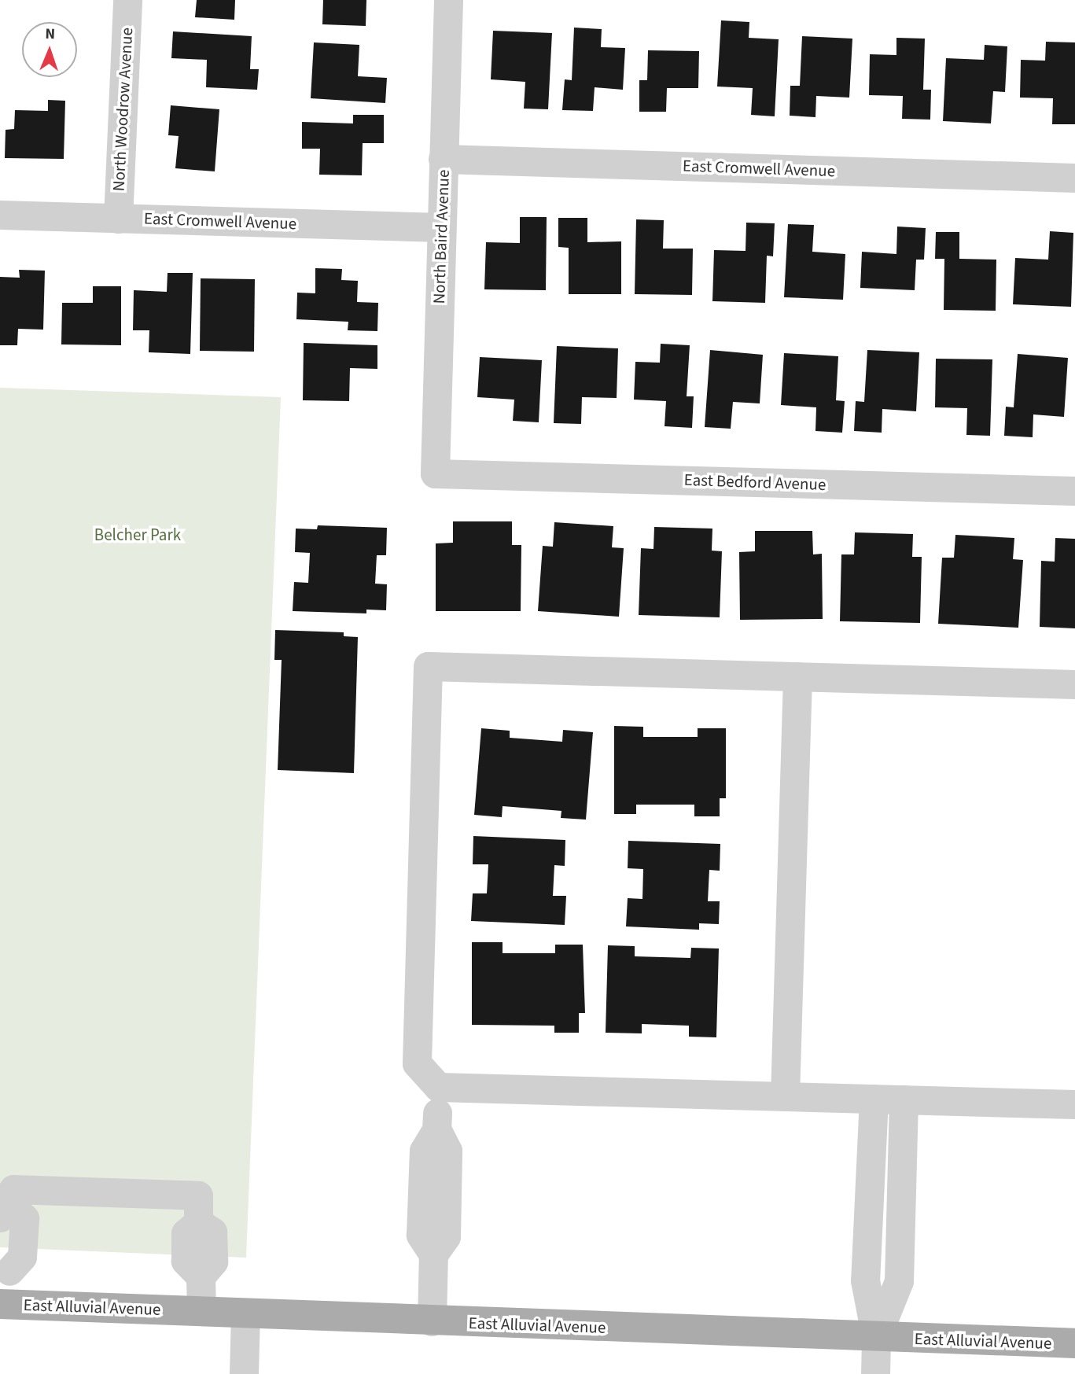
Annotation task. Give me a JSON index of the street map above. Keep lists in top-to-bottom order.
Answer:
{
  "streets": {
    "main road": ["East Alluvial Avenue"],
    "street": [
      "North Woodrow Avenue",
      "East Cromwell Avenue",
      "North Baird Avenue",
      "East Bedford Avenue"
    ]
  },
  "crossings": [
    ["North Woodrow Avenue", "East Cromwell Avenue"],
    ["East Cromwell Avenue", "North Baird Avenue"],
    ["North Baird Avenue", "East Bedford Avenue"]
  ],
  "parks": ["Belcher Park"],
  "north": "top"
}
